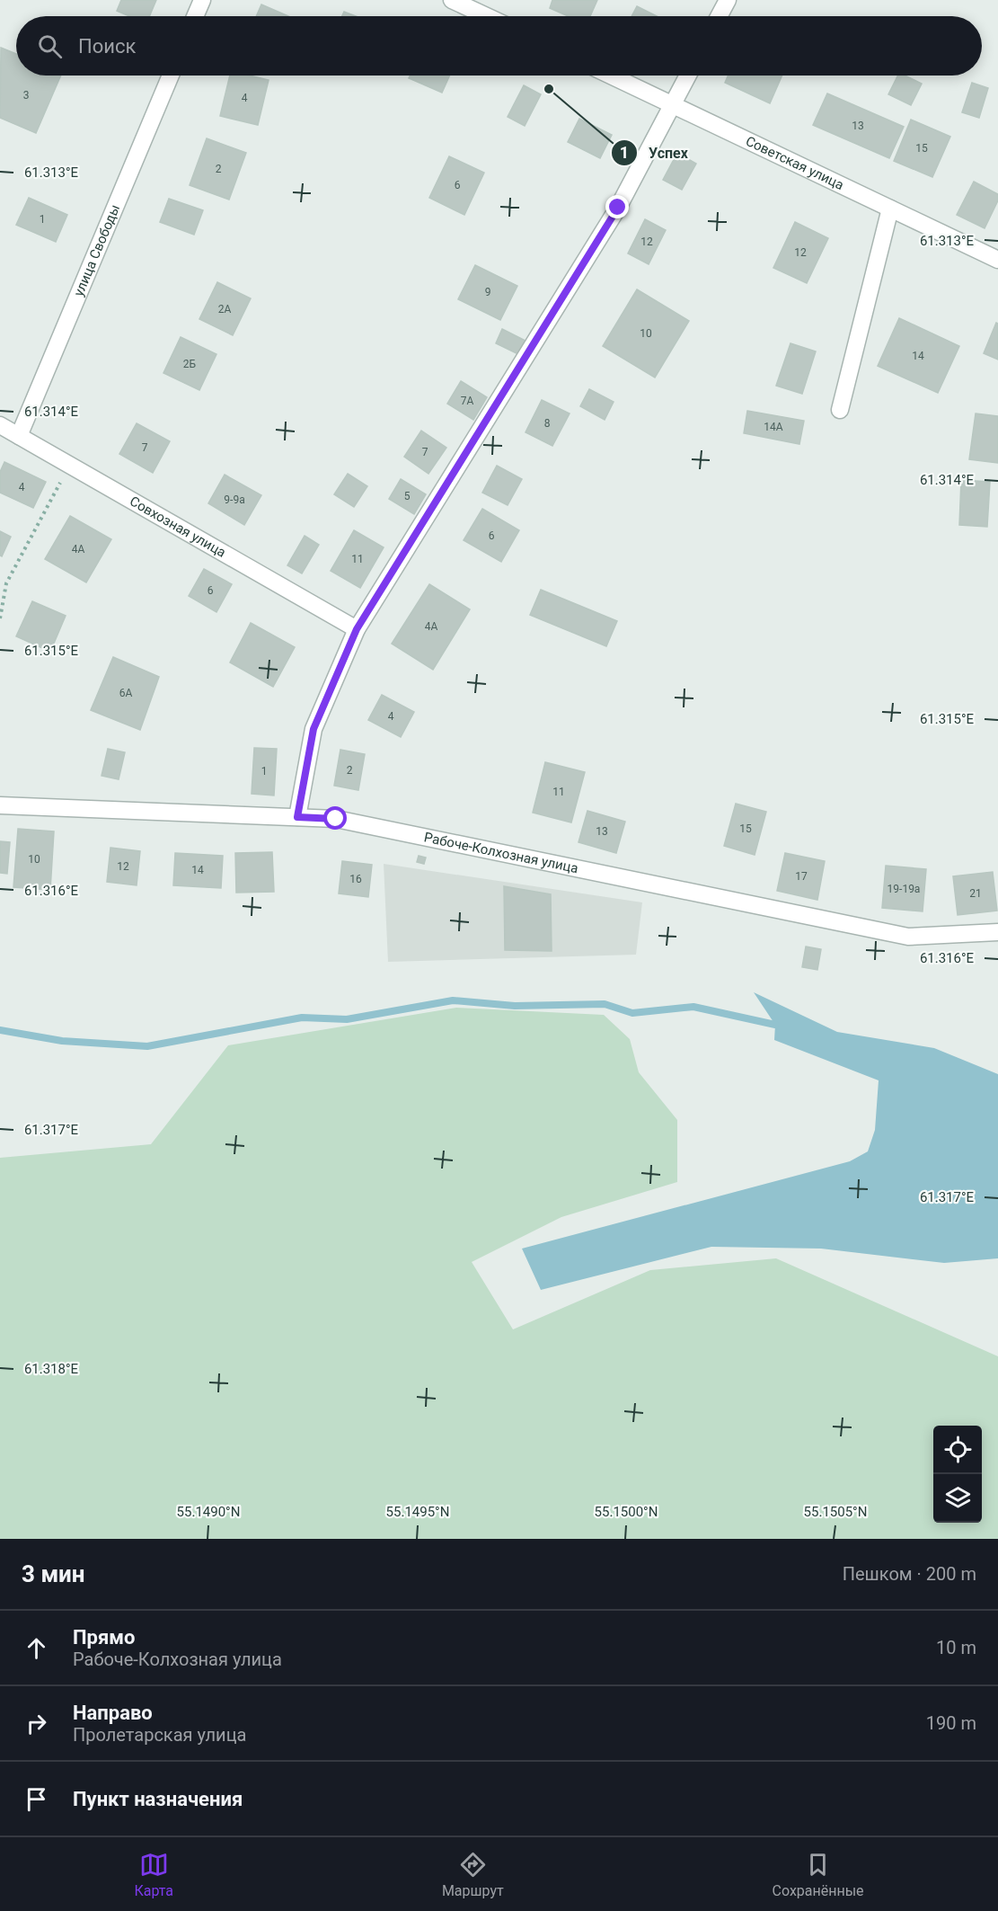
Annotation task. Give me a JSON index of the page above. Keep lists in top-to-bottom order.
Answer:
{
  "streets": {
    "street": [
      "Советская улица",
      "улица Свободы",
      "Совхозная улица",
      "Рабоче-Колхозная улица"
    ]
  },
  "crossings": [
    ["улица Свободы", "Совхозная улица"]
  ],
  "places": ["Успех"],
  "house_numbers": [
    "3",
    "4",
    "13",
    "15",
    "2",
    "6",
    "1",
    "12",
    "12",
    "9",
    "2А",
    "10",
    "14",
    "2Б",
    "7А",
    "8",
    "14А",
    "7",
    "7",
    "4",
    "5",
    "9-9а",
    "6",
    "4А",
    "11",
    "6",
    "4А",
    "6А",
    "4",
    "2",
    "1",
    "11",
    "15",
    "13",
    "10",
    "12",
    "14",
    "17",
    "16",
    "19-19а",
    "21"
  ],
  "page": {
    "search": "Поиск",
    "heading": ["3 мин", "Пешком · 200 m"],
    "list": [
      ["Прямо", "Рабоче-Колхозная улица", "10 m"],
      ["Направо", "Пролетарская улица", "190 m"],
      "Пункт назначения"
    ],
    "nav": ["Карта", "Маршрут", "Сохранённые"]
  },
  "coordinates": [
    "61.313°E",
    "61.314°E",
    "61.315°E",
    "61.316°E",
    "61.317°E",
    "61.318°E",
    "55.1490°N",
    "55.1495°N",
    "55.1500°N",
    "55.1505°N"
  ]
}
